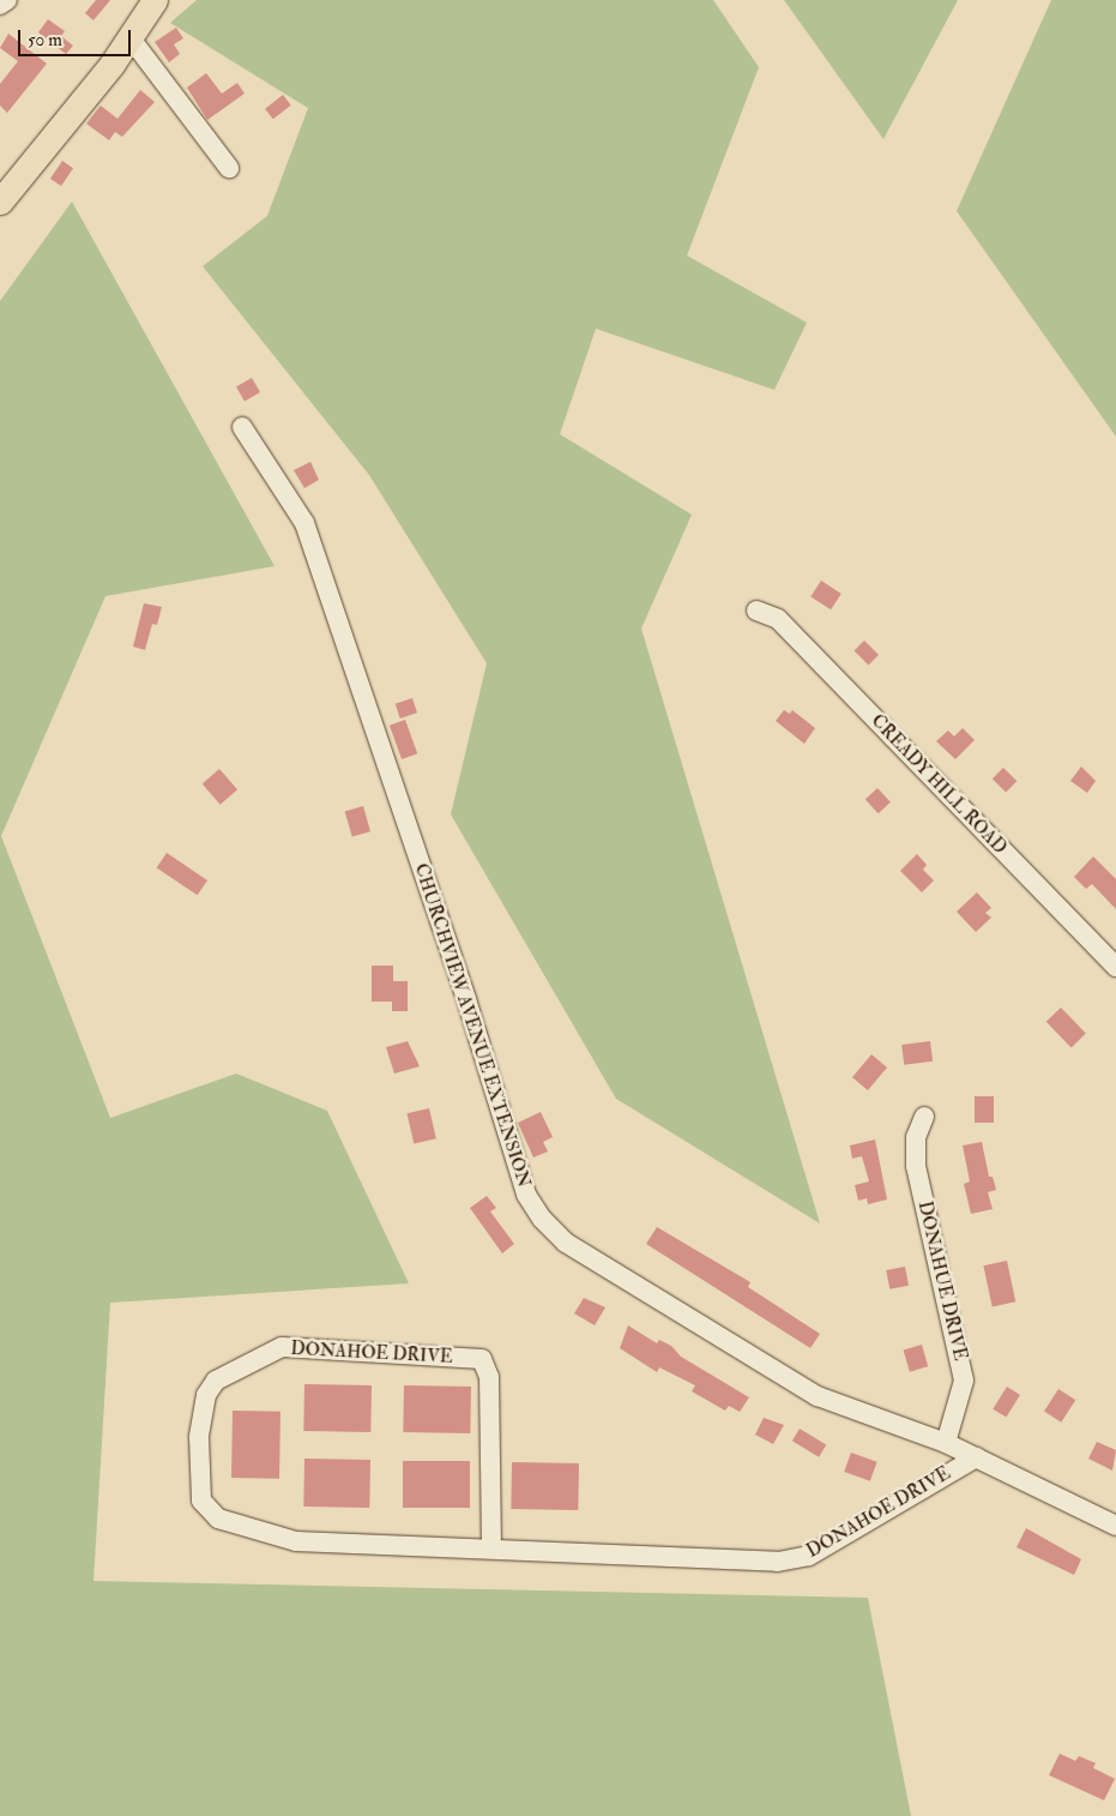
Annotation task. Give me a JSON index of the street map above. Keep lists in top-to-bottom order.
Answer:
{
  "streets": {
    "street": [
      "CREADY HILL ROAD",
      "CHURCHVIEW AVENUE EXTENSION",
      "DONAHUE DRIVE",
      "DONAHOE DRIVE"
    ]
  },
  "crossings": [
    ["CHURCHVIEW AVENUE EXTENSION", "DONAHUE DRIVE"],
    ["CHURCHVIEW AVENUE EXTENSION", "DONAHOE DRIVE"]
  ],
  "scale_bar": "50 m"
}
